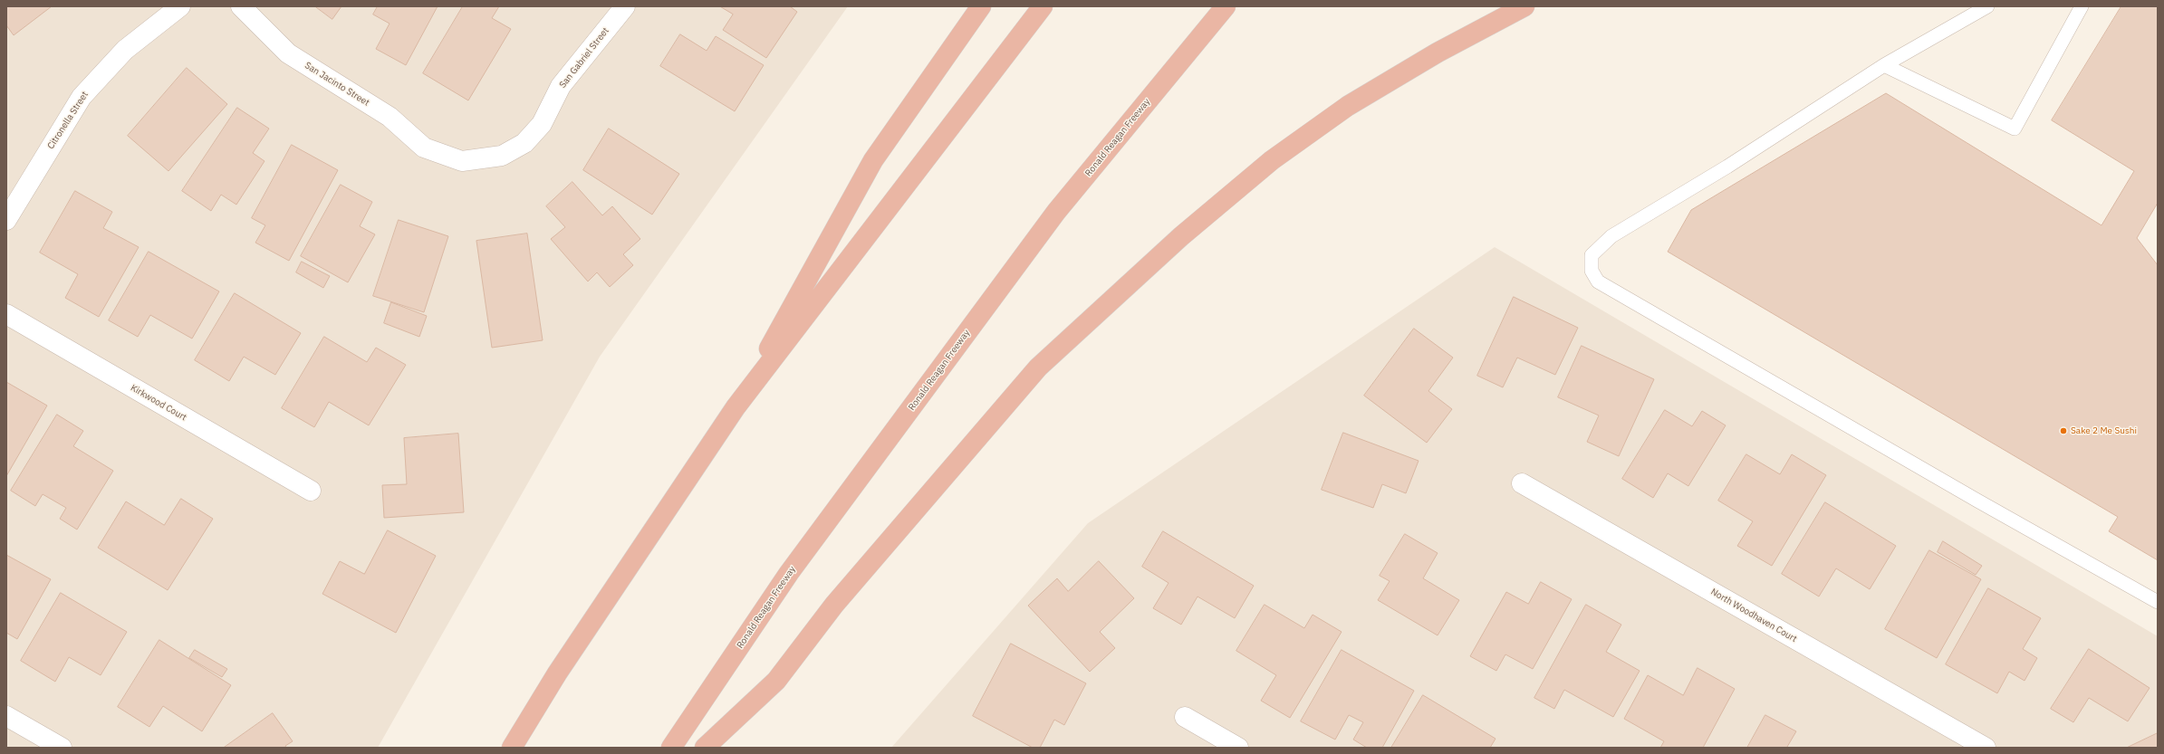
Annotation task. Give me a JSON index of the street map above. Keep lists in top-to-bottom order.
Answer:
{
  "streets": {
    "highway": ["Ronald Reagan Freeway"],
    "street": [
      "San Gabriel Street",
      "San Jacinto Street",
      "Citronella Street",
      "Kirkwood Court",
      "North Woodhaven Court"
    ]
  },
  "crossings": [
    ["San Gabriel Street", "San Jacinto Street"]
  ],
  "places": ["Sake 2 Me Sushi"]
}
